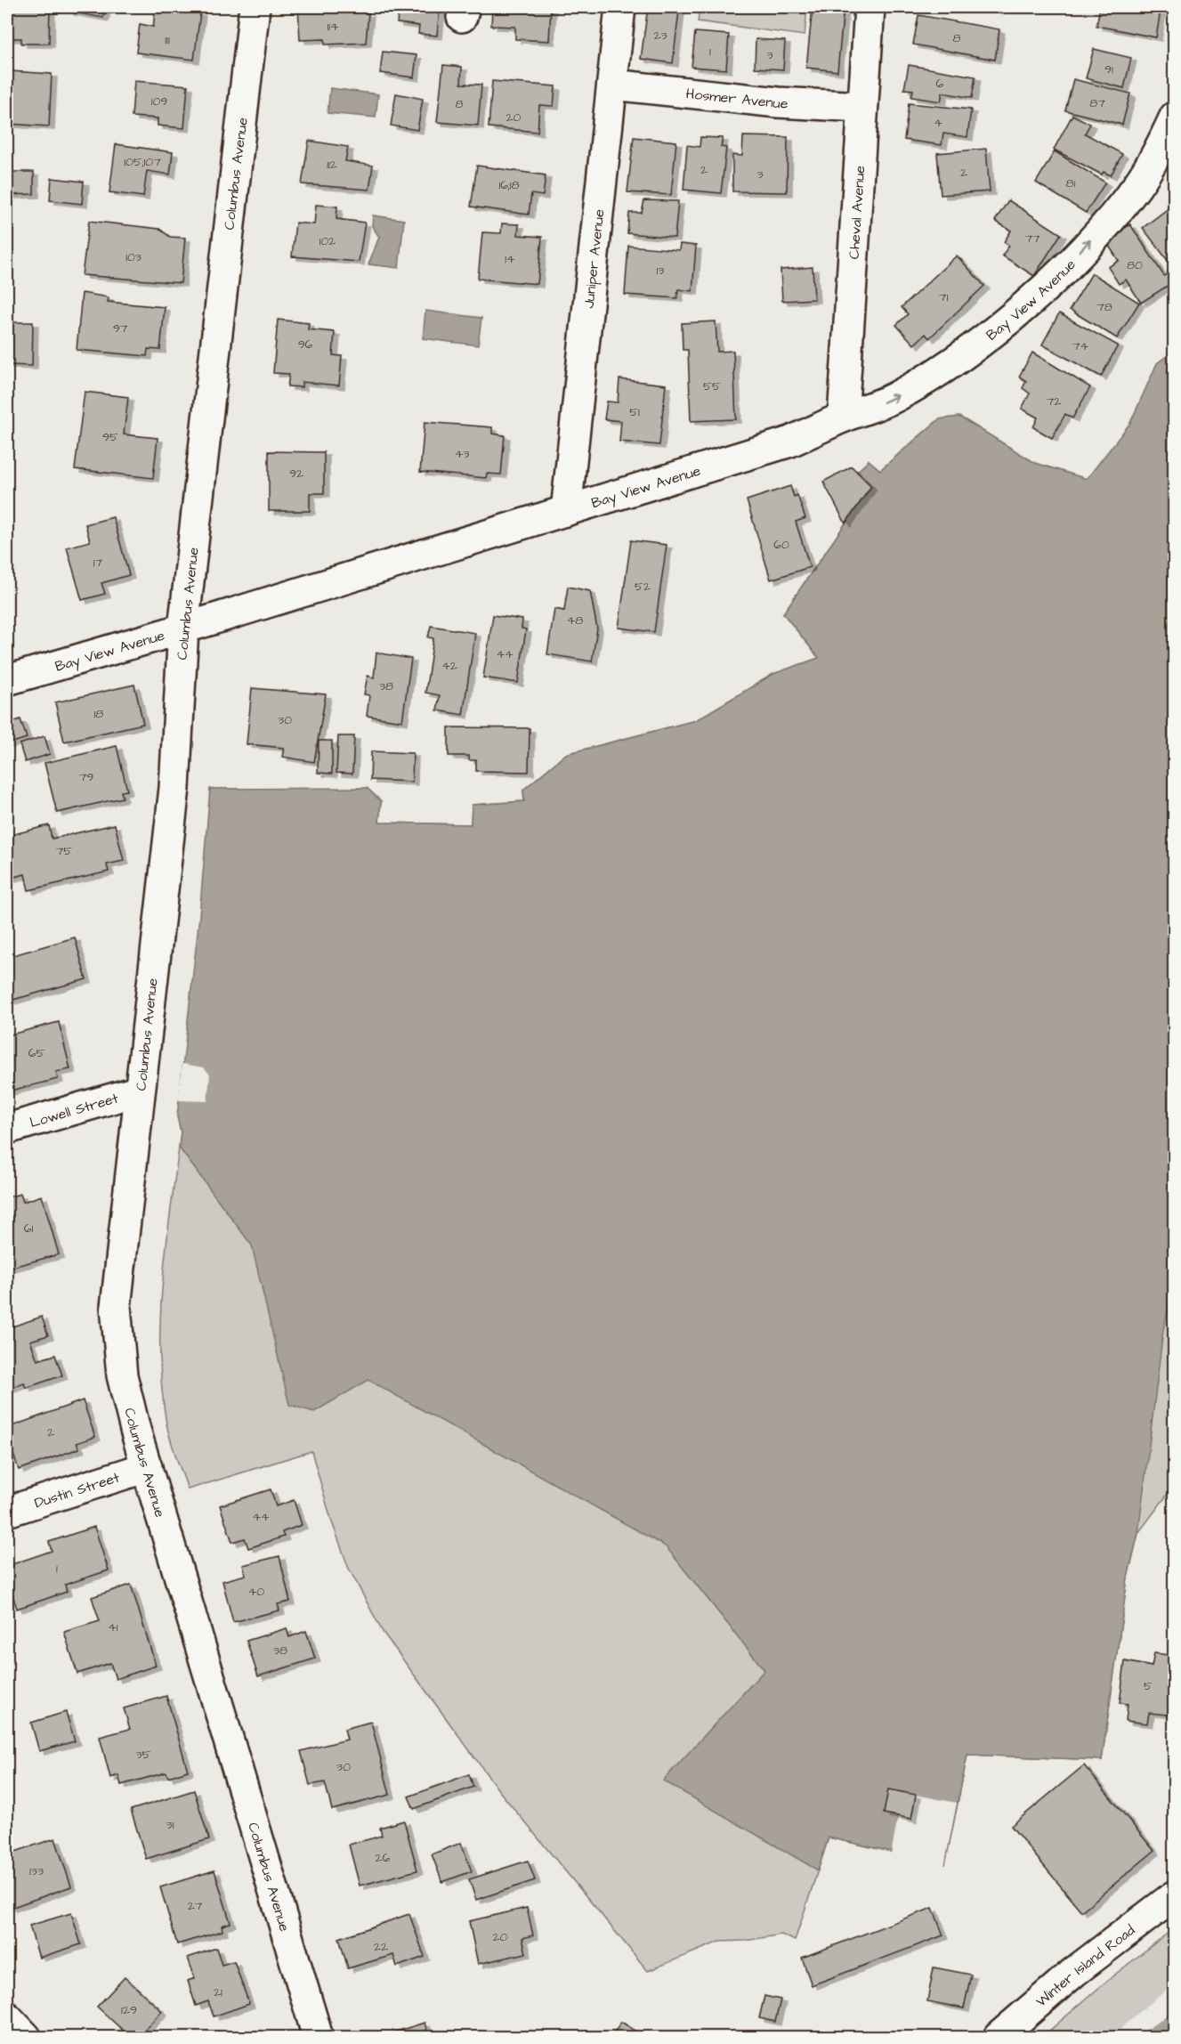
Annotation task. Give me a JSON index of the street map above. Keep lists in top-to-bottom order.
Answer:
{
  "streets": {
    "street": [
      "Hosmer Avenue",
      "Columbus Avenue",
      "Cheval Avenue",
      "Juniper Avenue",
      "Bay View Avenue",
      "Lowell Street",
      "Dustin Street",
      "Winter Island Road"
    ]
  },
  "crossings": [
    ["Hosmer Avenue", "Cheval Avenue"],
    ["Hosmer Avenue", "Juniper Avenue"],
    ["Columbus Avenue", "Bay View Avenue"],
    ["Columbus Avenue", "Lowell Street"],
    ["Columbus Avenue", "Dustin Street"],
    ["Cheval Avenue", "Bay View Avenue"],
    ["Juniper Avenue", "Bay View Avenue"]
  ],
  "house_numbers": [
    "114",
    "23",
    "8",
    "111",
    "1",
    "3",
    "91",
    "6",
    "109",
    "87",
    "8",
    "20",
    "4",
    "105;107",
    "112",
    "2",
    "2",
    "3",
    "81",
    "16;18",
    "77",
    "102",
    "103",
    "14",
    "80",
    "13",
    "71",
    "78",
    "97",
    "96",
    "74",
    "55",
    "72",
    "51",
    "95",
    "43",
    "92",
    "60",
    "17",
    "52",
    "48",
    "44",
    "42",
    "38",
    "18",
    "30",
    "79",
    "75",
    "65",
    "61",
    "2",
    "44",
    "1",
    "40",
    "41",
    "38",
    "5",
    "35",
    "30",
    "31",
    "26",
    "133",
    "27",
    "20",
    "22",
    "21",
    "129"
  ]
}
